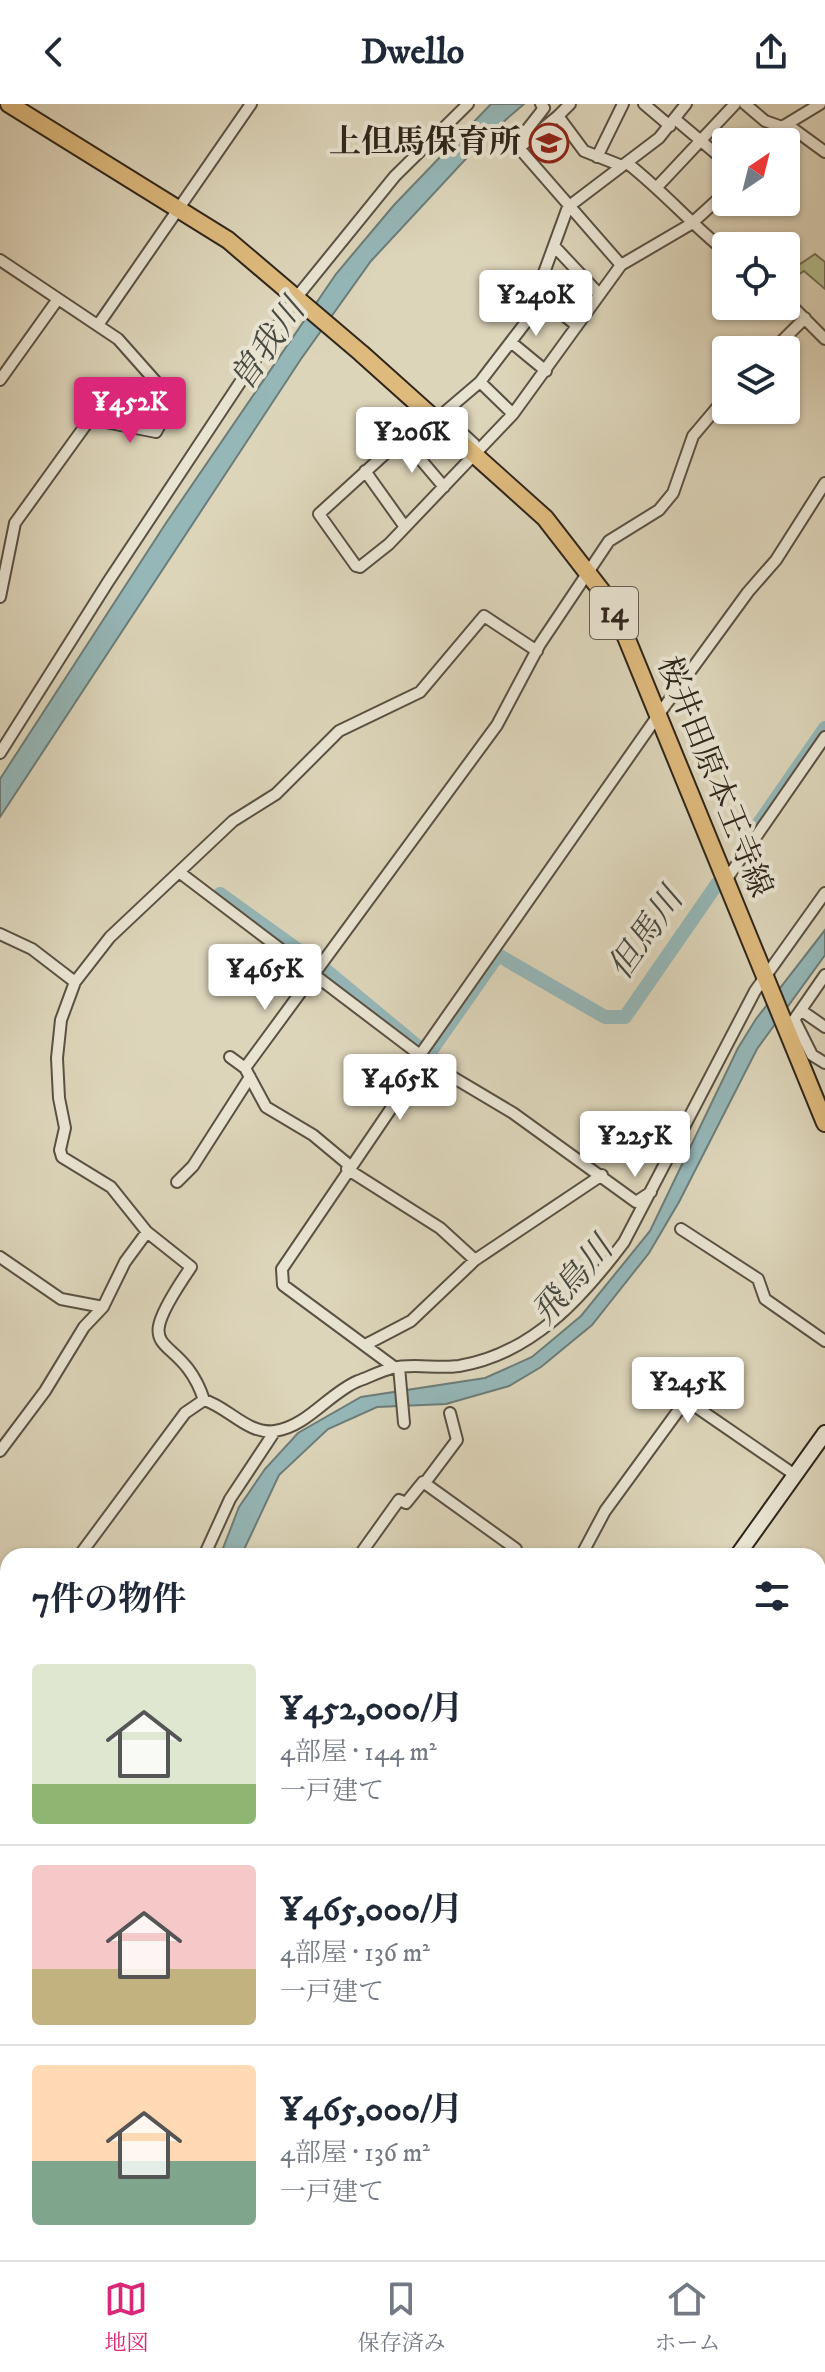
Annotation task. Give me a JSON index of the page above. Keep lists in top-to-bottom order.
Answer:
{
  "streets": {
    "main road": ["14", "桜井田原本王寺線"]
  },
  "water": ["曽我川", "但馬川", "飛鳥川"],
  "places": {
    "school or university": ["上但馬保育所"]
  },
  "north": "top right",
  "page": {
    "header": "Dwello",
    "price": [
      "¥240K",
      "¥452K",
      "¥206K",
      "¥465K",
      "¥465K",
      "¥225K",
      "¥245K"
    ],
    "heading": "7件の物件",
    "list": [
      {
        "name": "¥452,000/月",
        "note": "4部屋 · 144 m² · 一戸建て"
      },
      {
        "name": "¥465,000/月",
        "note": "4部屋 · 136 m² · 一戸建て"
      },
      {
        "name": "¥465,000/月",
        "note": "4部屋 · 136 m² · 一戸建て"
      }
    ],
    "tabs": ["地図", "保存済み", "ホーム"]
  }
}
